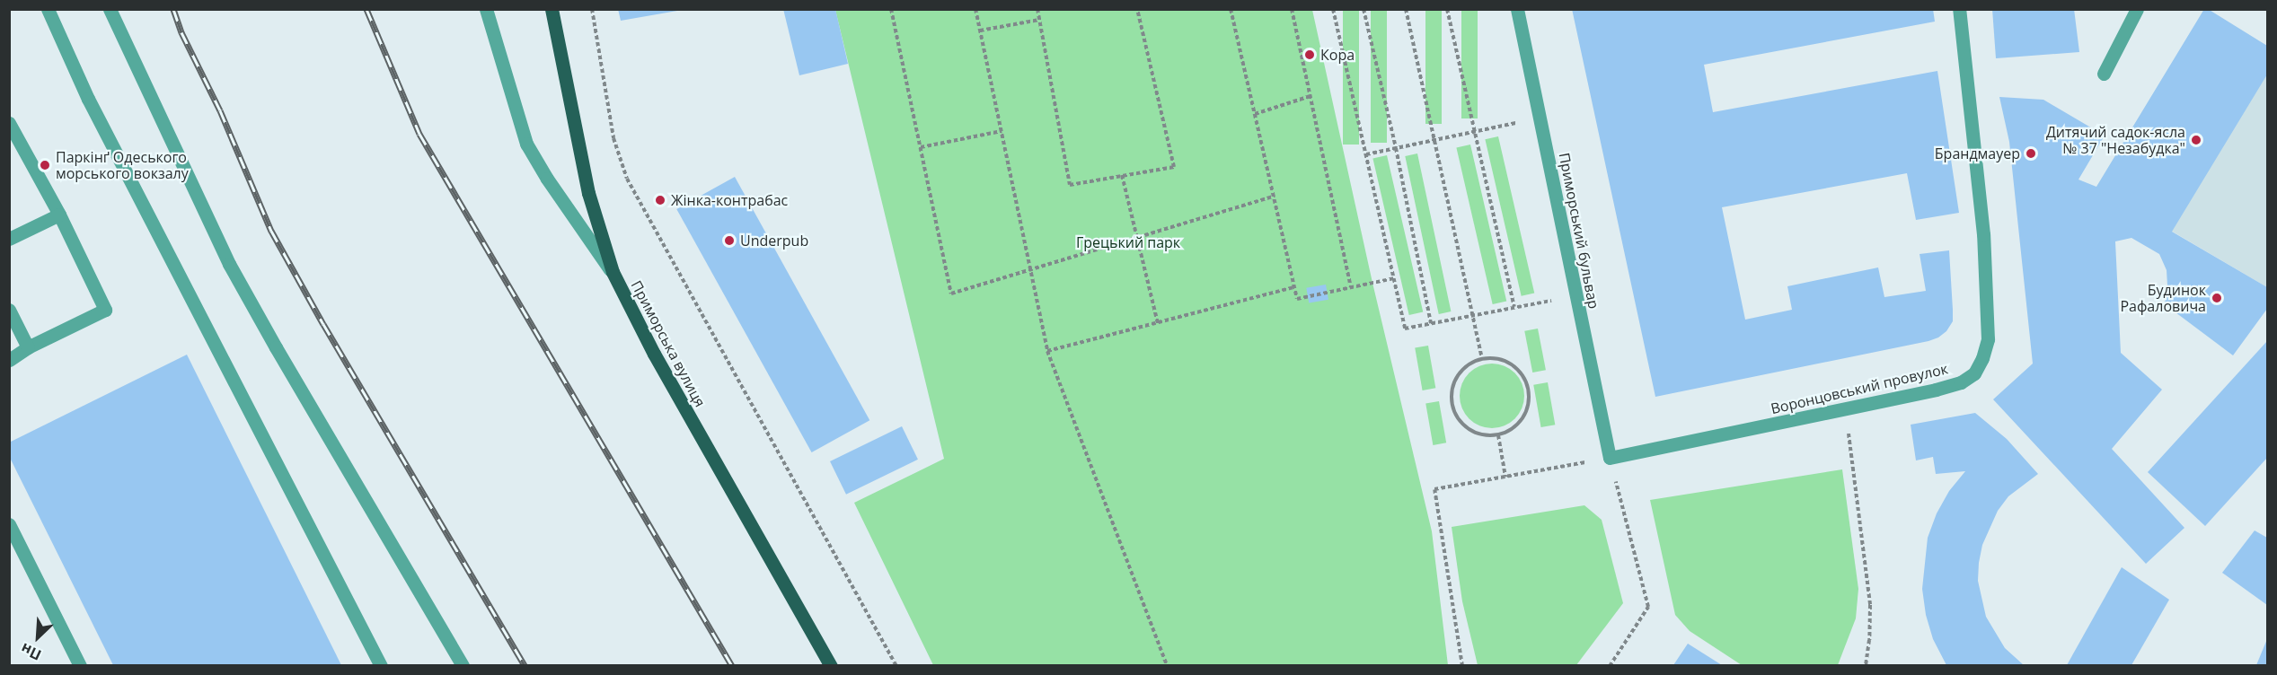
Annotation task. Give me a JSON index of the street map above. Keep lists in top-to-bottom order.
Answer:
{
  "streets": {
    "main road": ["Приморська вулиця"],
    "street": ["Приморський бульвар", "Воронцовський провулок"]
  },
  "crossings": [
    ["Приморський бульвар", "Воронцовський провулок"]
  ],
  "parks": ["Грецький парк"],
  "places": [
    "Кора",
    "Дитячий садок-ясла № 37 \"Незабудка\"",
    "Брандмауер",
    "Паркінґ Одеського морського вокзалу",
    "Жінка-контрабас",
    "Underpub",
    "Будинок Рафаловича"
  ],
  "north": "bottom left"
}
